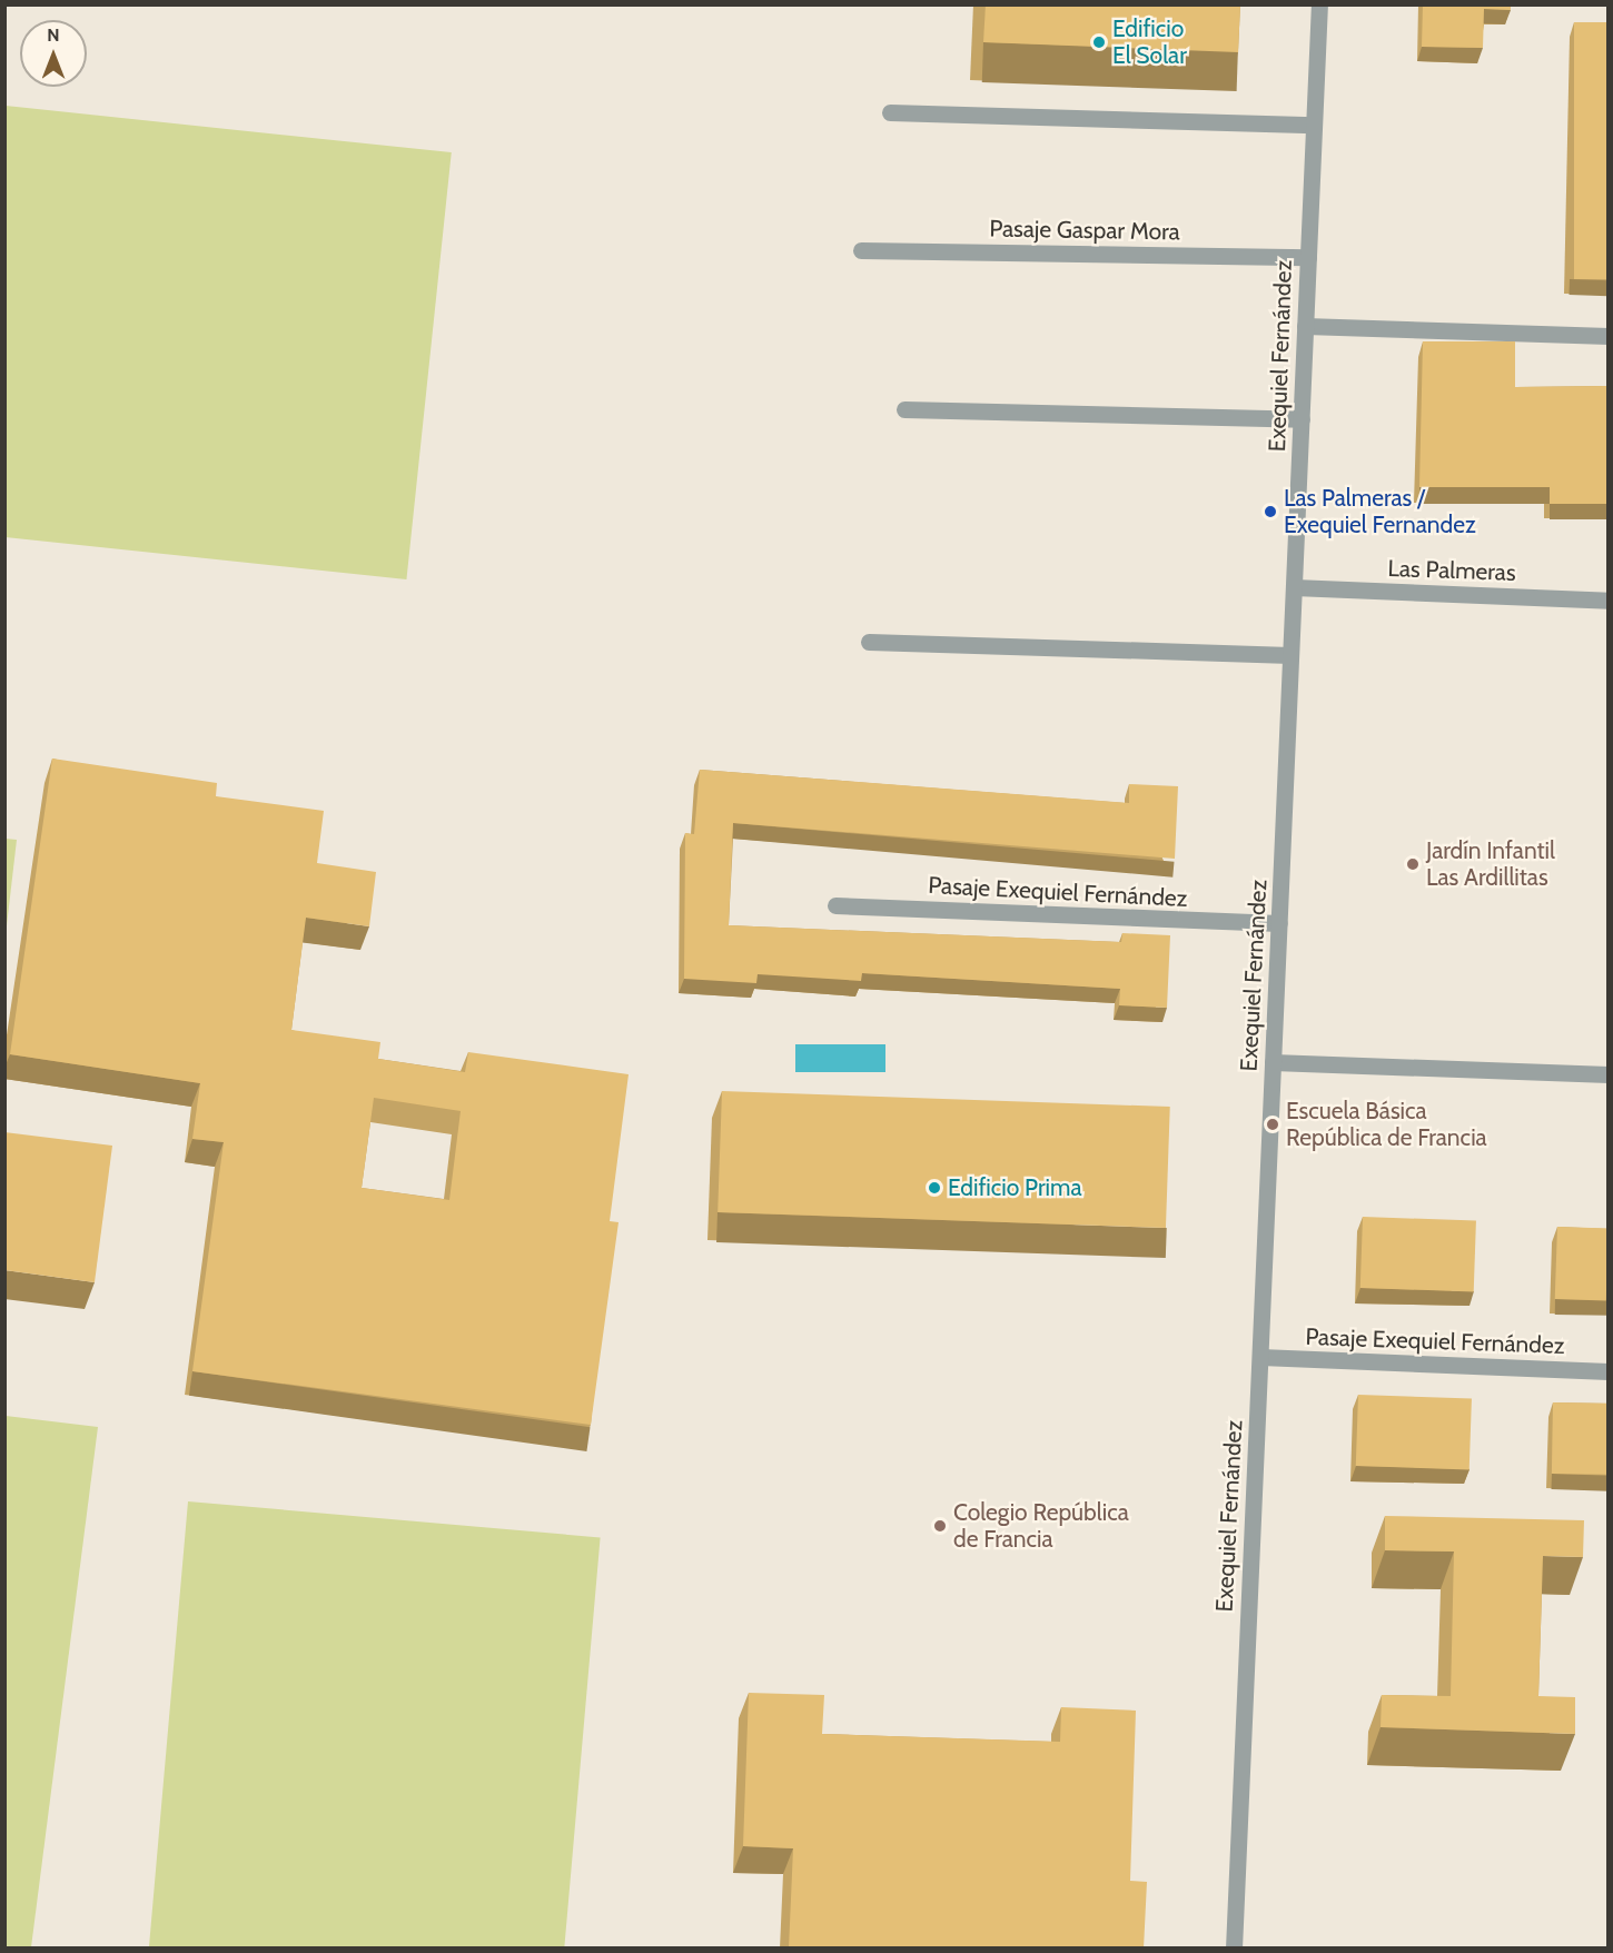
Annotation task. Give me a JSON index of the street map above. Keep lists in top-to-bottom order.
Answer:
{
  "streets": {
    "street": [
      "Pasaje Gaspar Mora",
      "Exequiel Fernández",
      "Las Palmeras",
      "Pasaje Exequiel Fernández"
    ]
  },
  "crossings": [
    ["Pasaje Gaspar Mora", "Exequiel Fernández"],
    ["Exequiel Fernández", "Las Palmeras"],
    ["Exequiel Fernández", "Pasaje Exequiel Fernández"]
  ],
  "places": [
    "Edificio El Solar",
    "Las Palmeras / Exequiel Fernandez",
    "Jardín Infantil Las Ardillitas",
    "Escuela Básica República de Francia",
    "Edificio Prima",
    "Colegio República de Francia"
  ],
  "north": "top"
}
